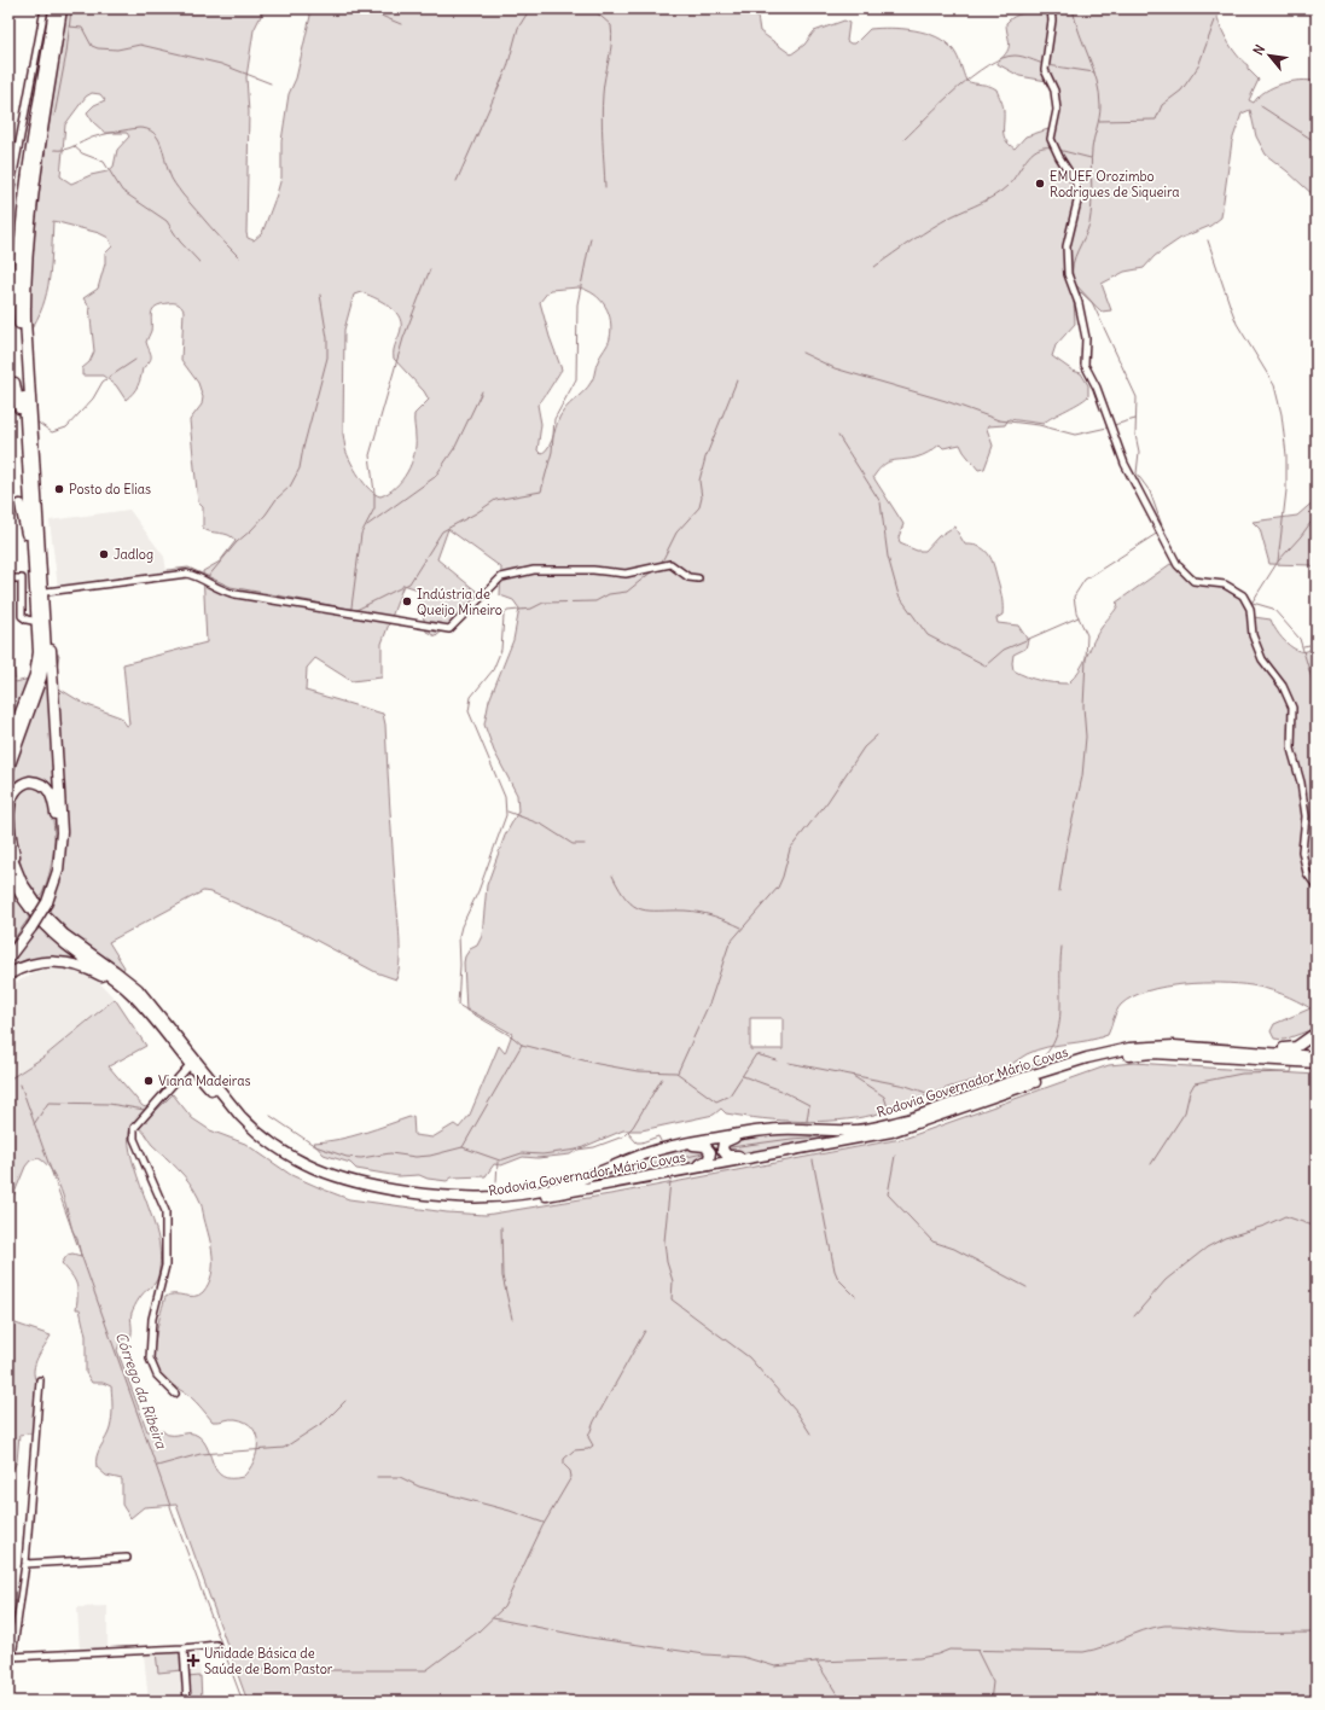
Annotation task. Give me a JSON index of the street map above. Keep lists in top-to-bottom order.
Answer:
{
  "streets": {
    "highway": ["Rodovia Governador Mário Covas"]
  },
  "water": ["Córrego da Ribeira"],
  "places": {
    "other": [
      "EMUEF Orozimbo Rodrigues de Siqueira",
      "Posto do Elias",
      "Jadlog",
      "Indústria de Queijo Mineiro",
      "Viana Madeiras"
    ],
    "health": ["Unidade Básica de Saúde de Bom Pastor"]
  },
  "north": "top left"
}
